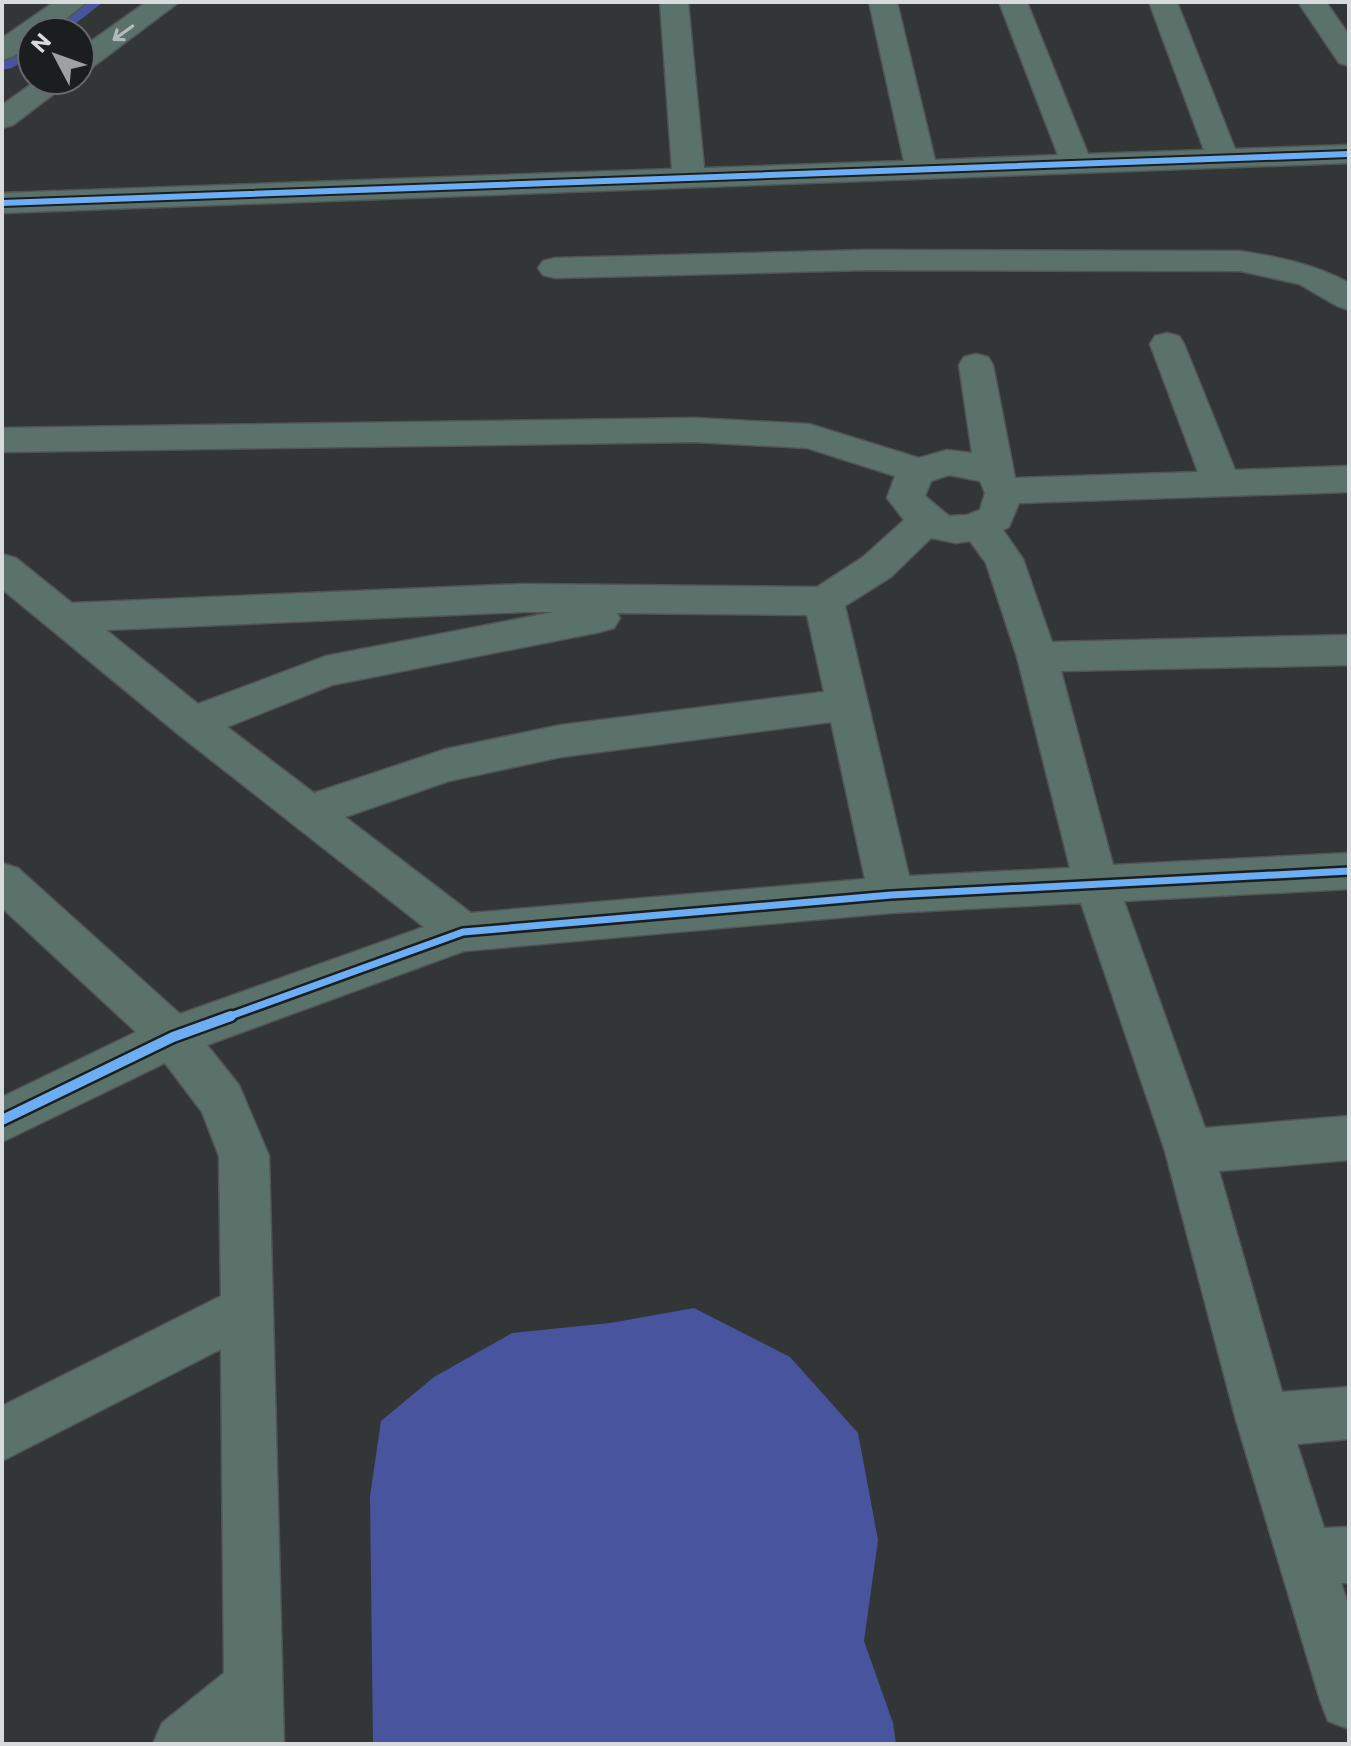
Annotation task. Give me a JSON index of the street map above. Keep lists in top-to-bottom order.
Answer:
{
  "north": "top left"
}
